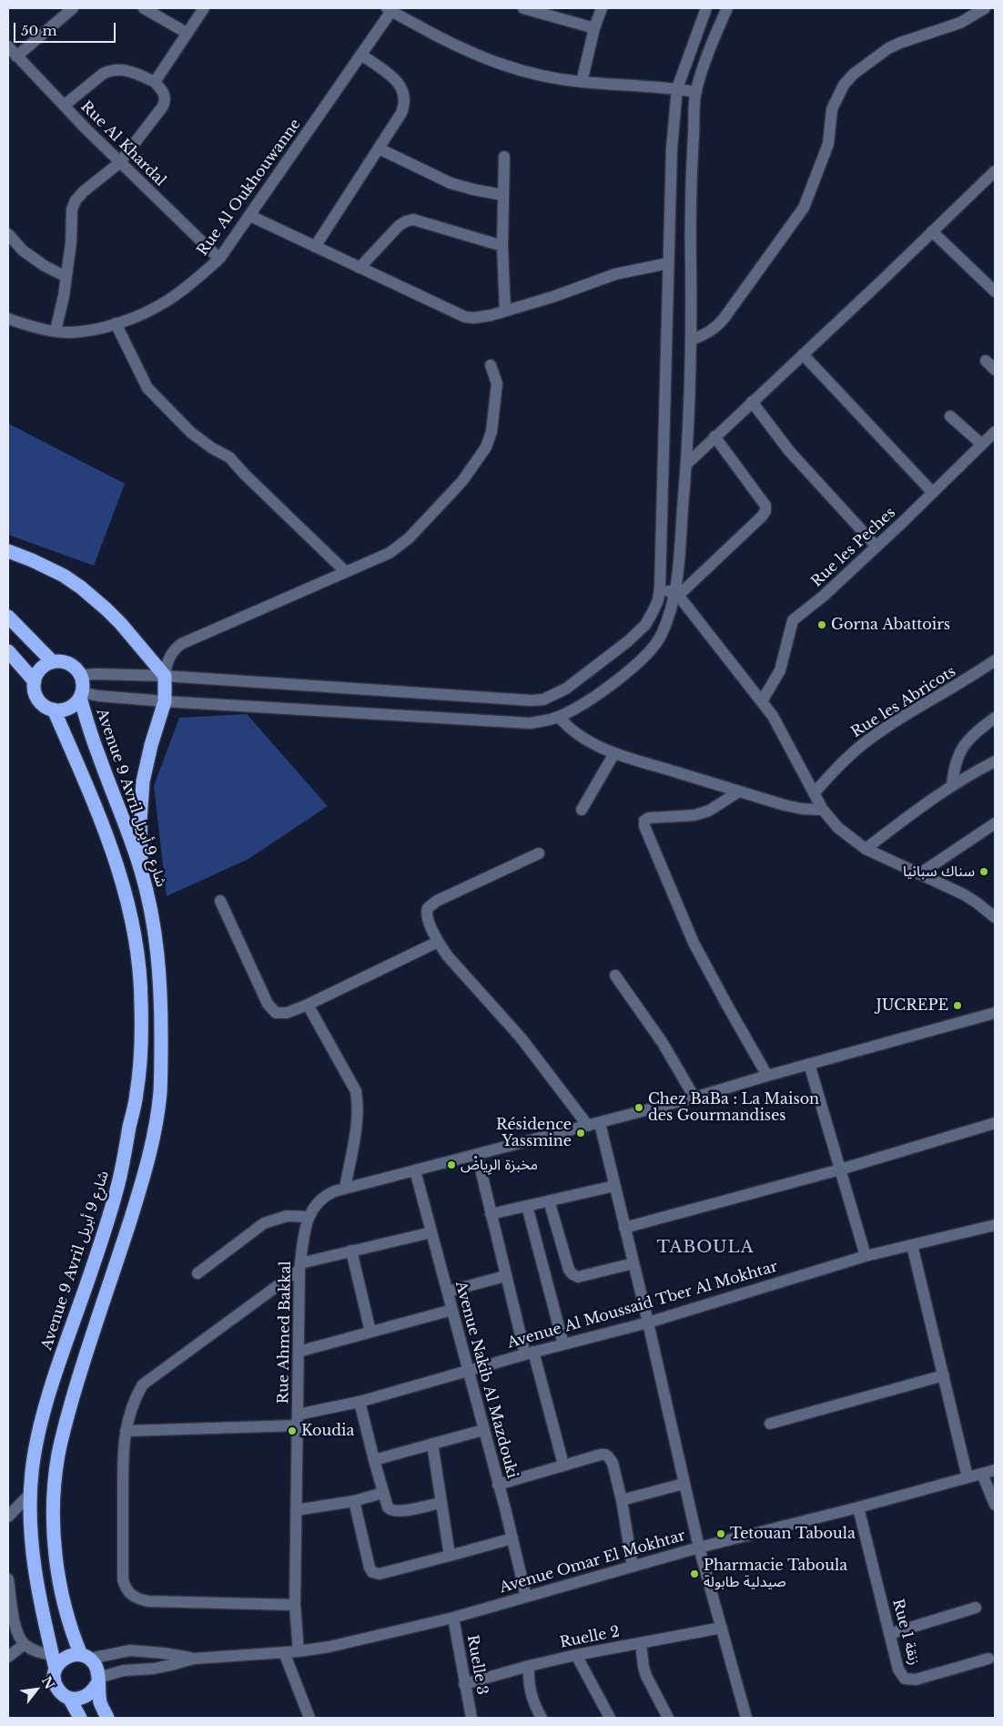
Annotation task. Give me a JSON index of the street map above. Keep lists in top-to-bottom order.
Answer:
{
  "streets": {
    "highway": ["Avenue 9 Avril شارع 9 أبريل"],
    "street": [
      "Rue Al Khardal",
      "Rue Al Oukhouwanne",
      "Rue les Peches",
      "Rue les Abricots",
      "Avenue Al Moussaid Tber Al Mokhtar",
      "Rue Ahmed Bakkal",
      "Avenue Nakib Al Mazdouki",
      "Avenue Omar El Mokhtar",
      "Rue 1 زنقة",
      "Ruelle 2",
      "Ruelle 3"
    ]
  },
  "crossings": [
    ["Rue Al Khardal", "Rue Al Oukhouwanne"],
    ["Avenue 9 Avril شارع 9 أبريل", "Avenue Omar El Mokhtar"],
    ["Avenue Al Moussaid Tber Al Mokhtar", "Rue Ahmed Bakkal"],
    ["Avenue Al Moussaid Tber Al Mokhtar", "Avenue Nakib Al Mazdouki"],
    ["Rue Ahmed Bakkal", "Avenue Omar El Mokhtar"],
    ["Avenue Nakib Al Mazdouki", "Avenue Omar El Mokhtar"],
    ["Avenue Omar El Mokhtar", "Rue 1 زنقة"],
    ["Avenue Omar El Mokhtar", "Ruelle 3"],
    ["Ruelle 2", "Ruelle 3"]
  ],
  "districts": ["TABOULA"],
  "places": [
    "Gorna Abattoirs",
    "سناك سبانيا",
    "JUCREPE",
    "Chez BaBa : La Maison des Gourmandises",
    "Résidence Yassmine",
    "مخبزة الرِياضْ",
    "Koudia",
    "Tetouan Taboula",
    "Pharmacie Taboula صيدلية طابولة"
  ],
  "scale_bar": "50 m",
  "north": "top right"
}
